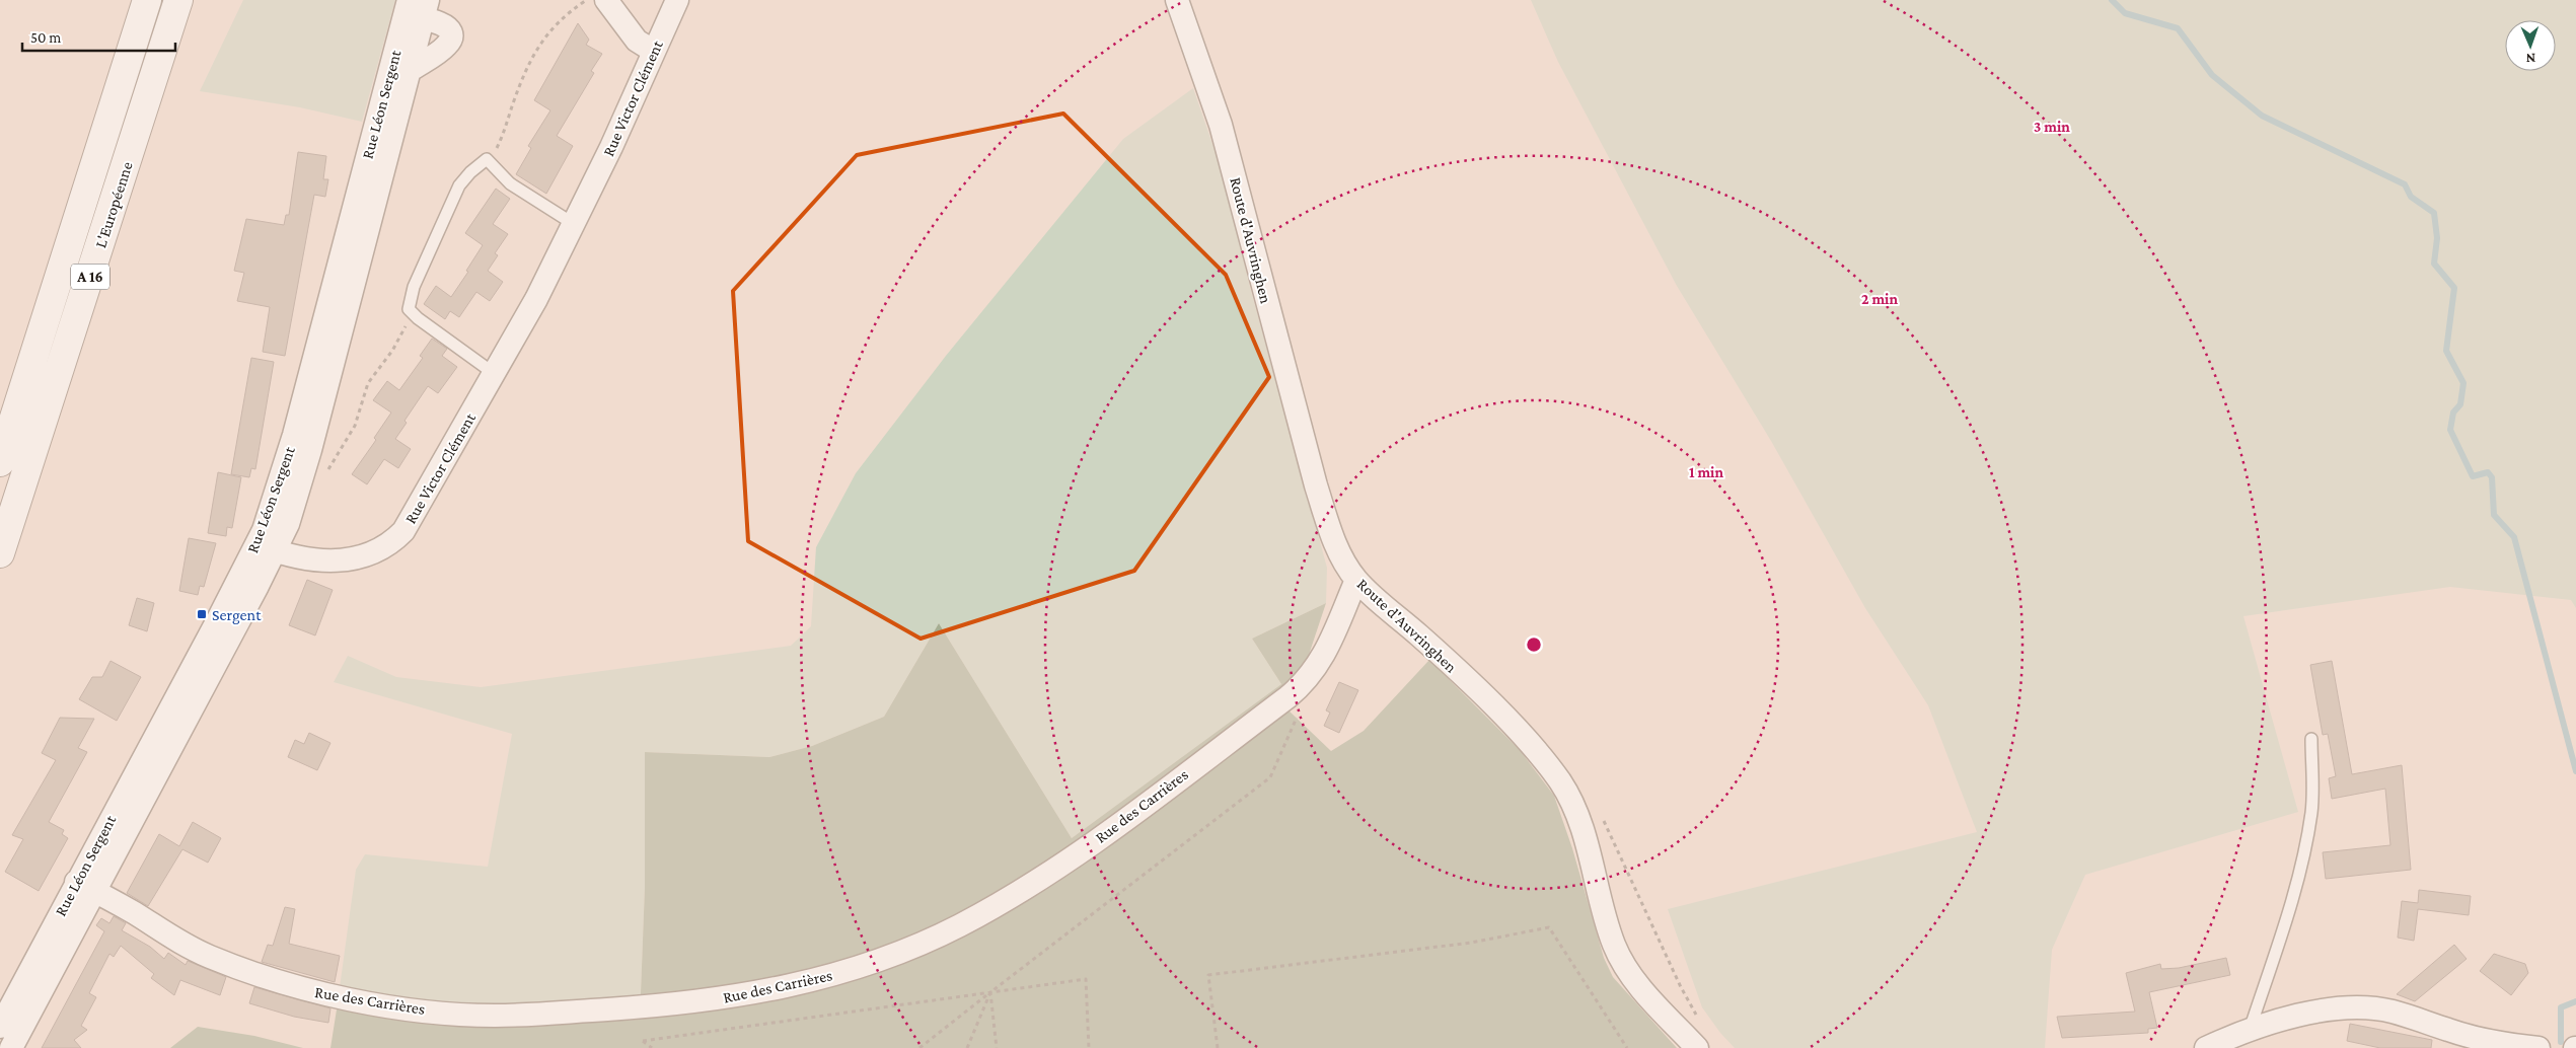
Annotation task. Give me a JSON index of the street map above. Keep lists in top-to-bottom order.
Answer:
{
  "streets": {
    "highway": ["L'Européenne", "A 16"],
    "street": [
      "Rue Victor Clément",
      "Rue Léon Sergent",
      "Route d'Auvringhen",
      "Rue des Carrières"
    ]
  },
  "crossings": [
    ["Rue Victor Clément", "Rue Léon Sergent"],
    ["Rue Léon Sergent", "Rue des Carrières"],
    ["Route d'Auvringhen", "Rue des Carrières"]
  ],
  "places": {
    "transit": ["Sergent"]
  },
  "scale_bar": "50 m",
  "north": "bottom",
  "rings": ["3 min", "2 min", "1 min"]
}
